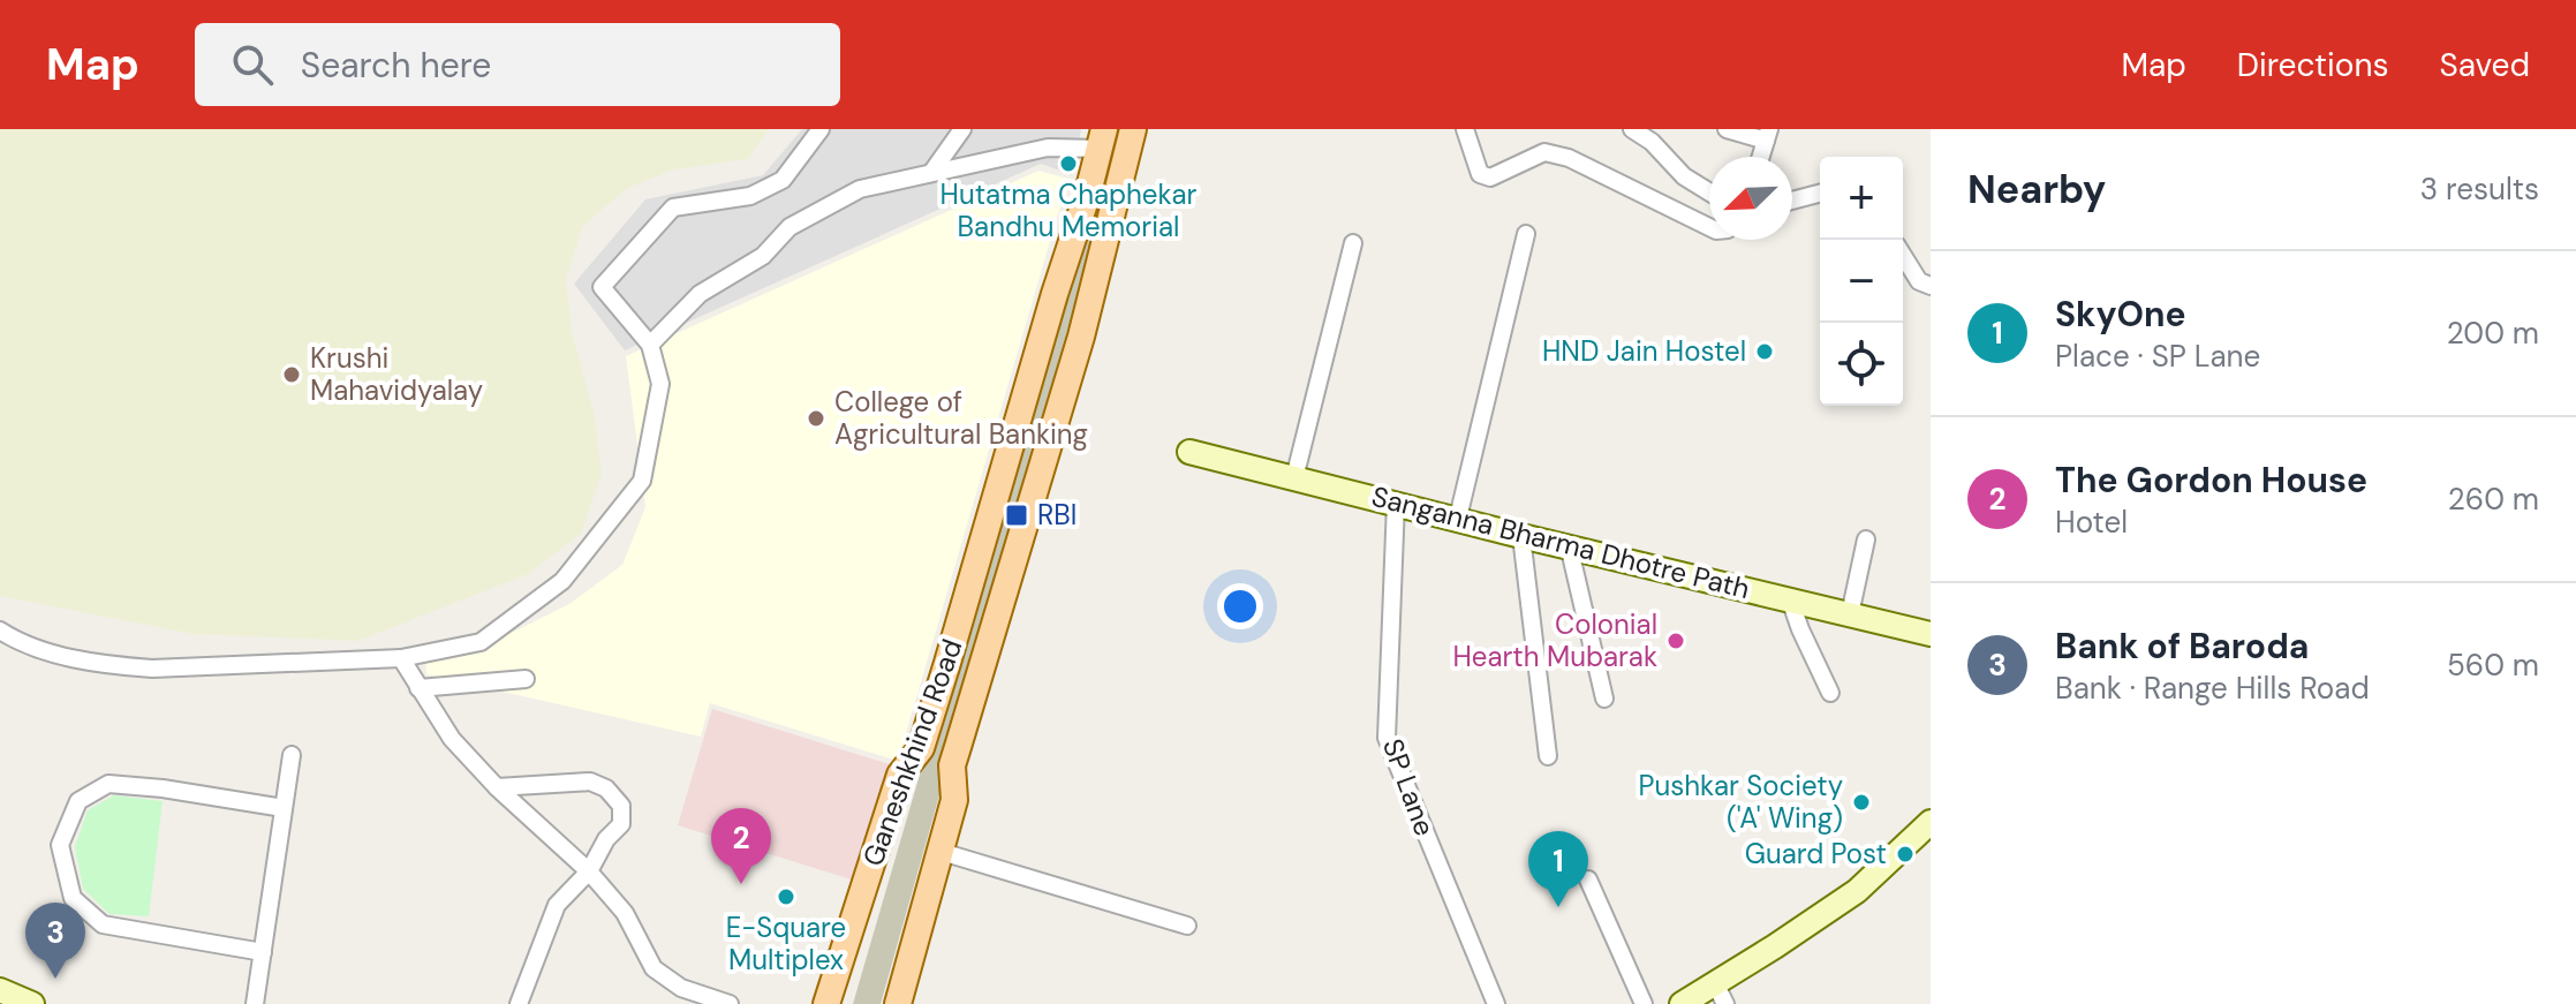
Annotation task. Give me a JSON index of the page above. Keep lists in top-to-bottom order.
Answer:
{
  "streets": {
    "main road": ["Ganeshkhind Road"],
    "street": ["Sanganna Bharma Dhotre Path", "SP Lane"]
  },
  "crossings": [
    ["Sanganna Bharma Dhotre Path", "SP Lane"]
  ],
  "places": {
    "other": [
      "Hutatma Chaphekar Bandhu Memorial",
      "HND Jain Hostel",
      "Krushi Mahavidyalay",
      "College of Agricultural Banking",
      "Colonial Hearth Mubarak",
      "Pushkar Society ('A' Wing)",
      "Guard Post",
      "E-Square Multiplex"
    ],
    "transit": ["RBI"]
  },
  "north": "bottom left",
  "page": {
    "header": "Map",
    "search": "Search here",
    "nav": ["Map", "Directions", "Saved"],
    "heading": ["Nearby", "3 results"],
    "map_buttons": ["+", "−"],
    "list": [
      {
        "mark": "1",
        "name": "SkyOne",
        "note": "Place · SP Lane",
        "value": "200 m"
      },
      {
        "mark": "2",
        "name": "The Gordon House",
        "note": "Hotel",
        "value": "260 m"
      },
      {
        "mark": "3",
        "name": "Bank of Baroda",
        "note": "Bank · Range Hills Road",
        "value": "560 m"
      }
    ],
    "pins": ["2", "1", "3"]
  }
}
